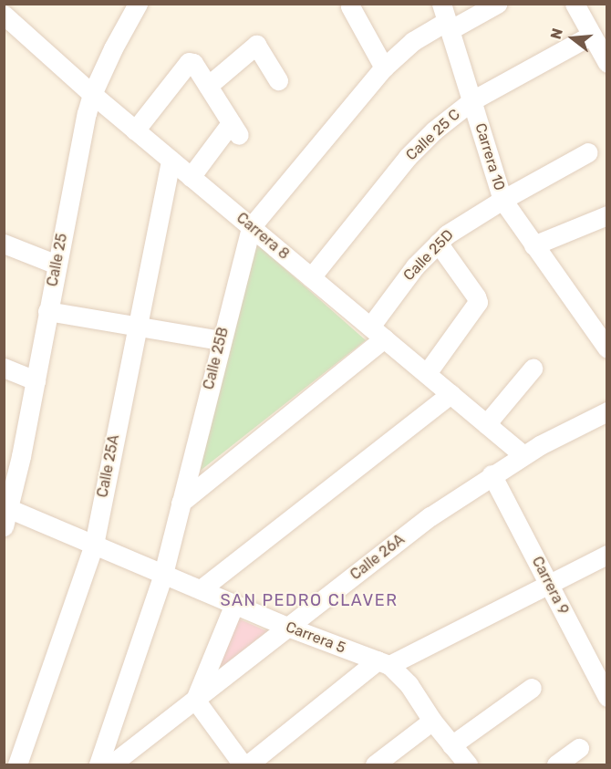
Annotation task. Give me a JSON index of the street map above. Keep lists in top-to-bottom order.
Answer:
{
  "streets": {
    "street": [
      "Calle 25 C",
      "Carrera 10",
      "Carrera 8",
      "Calle 25D",
      "Calle 25",
      "Calle 25B",
      "Calle 25A",
      "Calle 26A",
      "Carrera 9",
      "Carrera 5"
    ]
  },
  "crossings": [
    ["Calle 25 C", "Carrera 10"],
    ["Calle 25 C", "Carrera 8"],
    ["Carrera 10", "Calle 25D"],
    ["Carrera 10", "Calle 25B"],
    ["Carrera 8", "Calle 25D"],
    ["Carrera 8", "Calle 25"],
    ["Carrera 8", "Calle 25B"],
    ["Carrera 8", "Calle 25A"],
    ["Carrera 8", "Calle 26A"],
    ["Calle 25D", "Calle 25B"],
    ["Calle 25", "Carrera 5"],
    ["Calle 25B", "Carrera 5"],
    ["Calle 25A", "Carrera 5"],
    ["Calle 26A", "Carrera 9"],
    ["Calle 26A", "Carrera 5"]
  ],
  "districts": ["SAN PEDRO CLAVER"],
  "north": "left"
}
